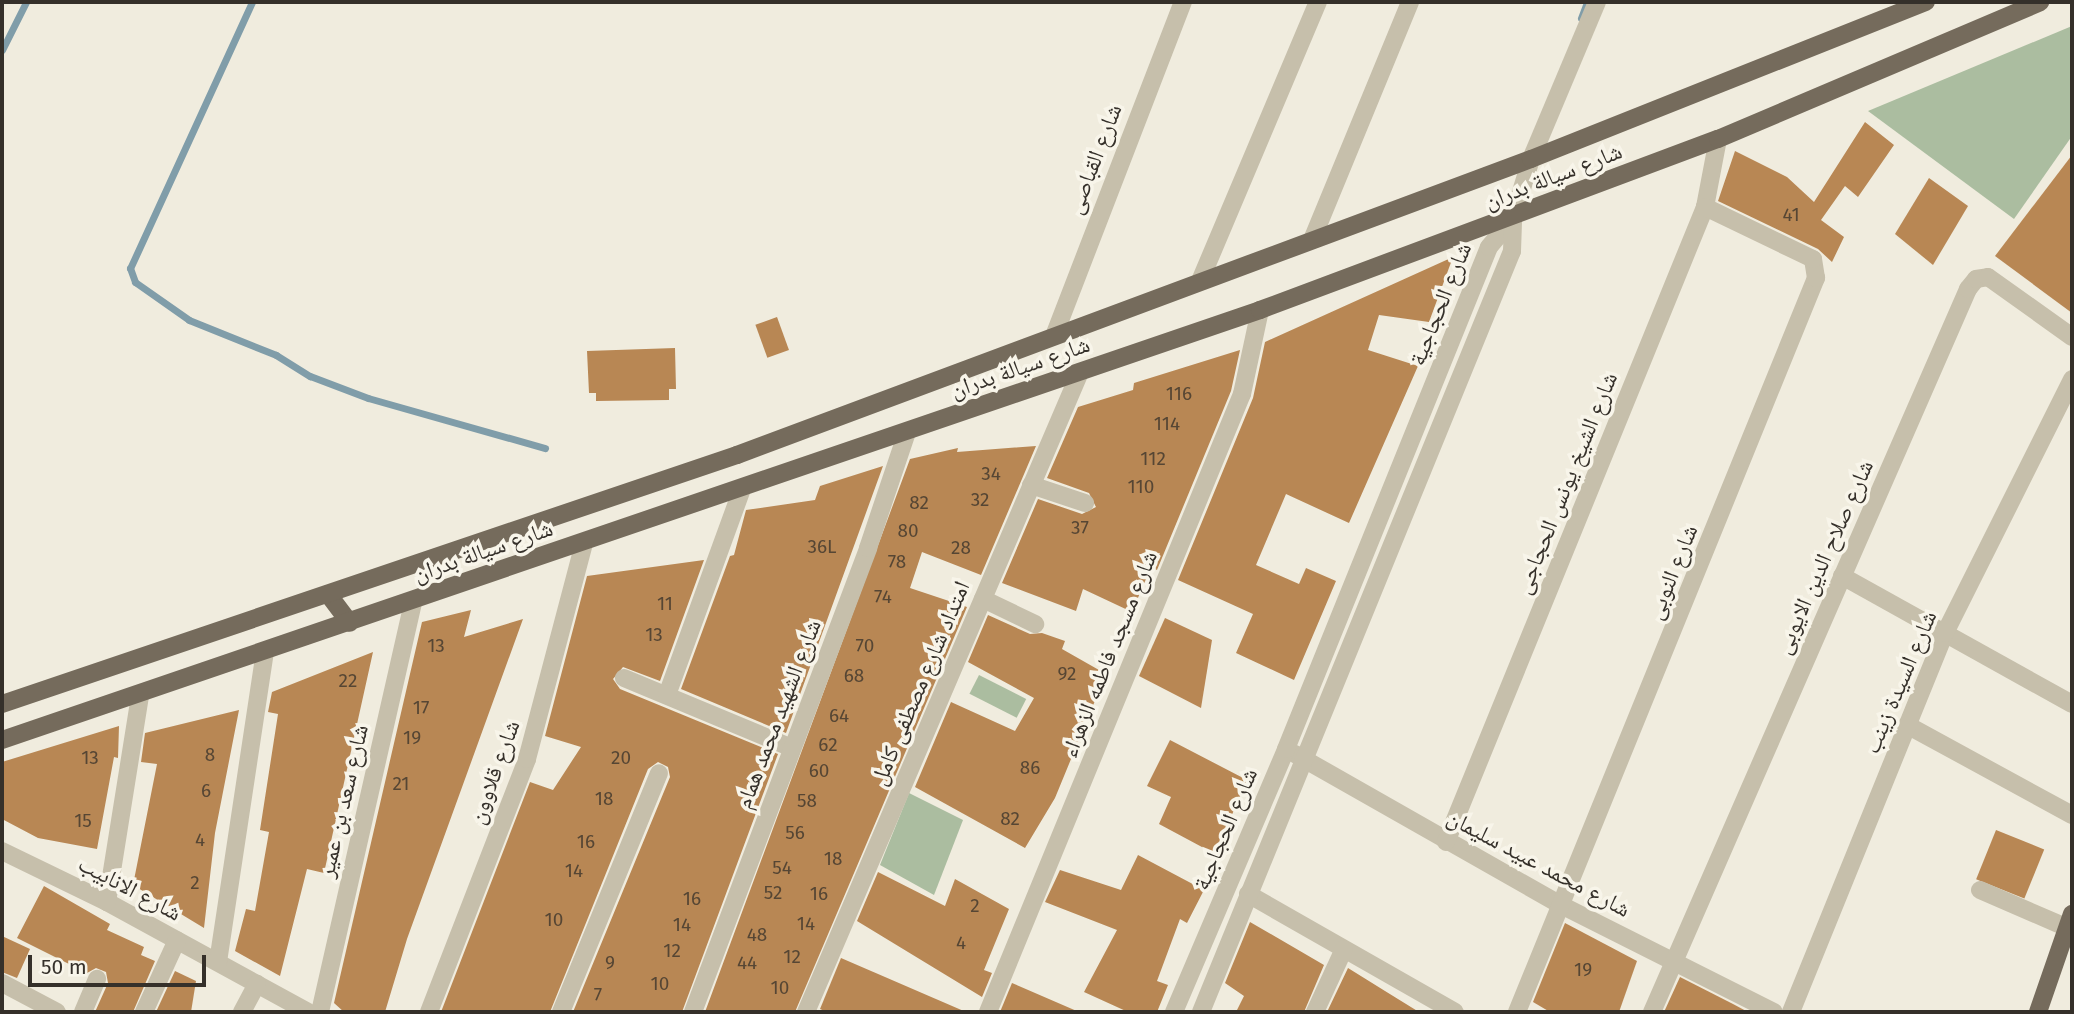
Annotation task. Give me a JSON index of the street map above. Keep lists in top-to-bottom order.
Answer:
{
  "streets": {
    "main road": ["شارع سيالة بدران"],
    "street": [
      "شارع القباصى",
      "شارع الحجاجية",
      "شارع الشيخ يونس الحجاجى",
      "شارع صلاح الدين الايوبى",
      "شارع النوبى",
      "شارع مسجد فاطمه الزهراء",
      "شارع السيدة زينب",
      "امتداد شارع مصطفى كامل",
      "شارع الشهيد محمد همام",
      "شارع قلاوون",
      "شارع سعد بن عمير",
      "شارع محمد عبيد سليمان",
      "شارع الانابيب"
    ]
  },
  "crossings": [
    ["شارع القباصى", "شارع سيالة بدران"],
    ["شارع سيالة بدران", "شارع الحجاجية"],
    ["شارع سيالة بدران", "شارع الشيخ يونس الحجاجى"],
    ["شارع سيالة بدران", "شارع مسجد فاطمه الزهراء"],
    ["شارع سيالة بدران", "امتداد شارع مصطفى كامل"],
    ["شارع سيالة بدران", "شارع الشهيد محمد همام"],
    ["شارع سيالة بدران", "شارع قلاوون"],
    ["شارع سيالة بدران", "شارع سعد بن عمير"],
    ["شارع الحجاجية", "شارع محمد عبيد سليمان"],
    ["شارع الشيخ يونس الحجاجى", "شارع النوبى"],
    ["شارع الشيخ يونس الحجاجى", "شارع محمد عبيد سليمان"],
    ["شارع صلاح الدين الايوبى", "شارع محمد عبيد سليمان"],
    ["شارع النوبى", "شارع محمد عبيد سليمان"],
    ["شارع سعد بن عمير", "شارع الانابيب"]
  ],
  "house_numbers": [
    "41",
    "116",
    "114",
    "112",
    "34",
    "110",
    "32",
    "82",
    "37",
    "80",
    "36L",
    "28",
    "78",
    "74",
    "11",
    "13",
    "13",
    "70",
    "92",
    "68",
    "22",
    "17",
    "64",
    "19",
    "62",
    "8",
    "13",
    "20",
    "86",
    "60",
    "21",
    "6",
    "18",
    "58",
    "82",
    "15",
    "56",
    "4",
    "16",
    "18",
    "54",
    "14",
    "2",
    "52",
    "16",
    "16",
    "2",
    "10",
    "14",
    "14",
    "48",
    "4",
    "12",
    "12",
    "9",
    "44",
    "19",
    "10",
    "10",
    "7"
  ],
  "scale_bar": "50 m"
}
